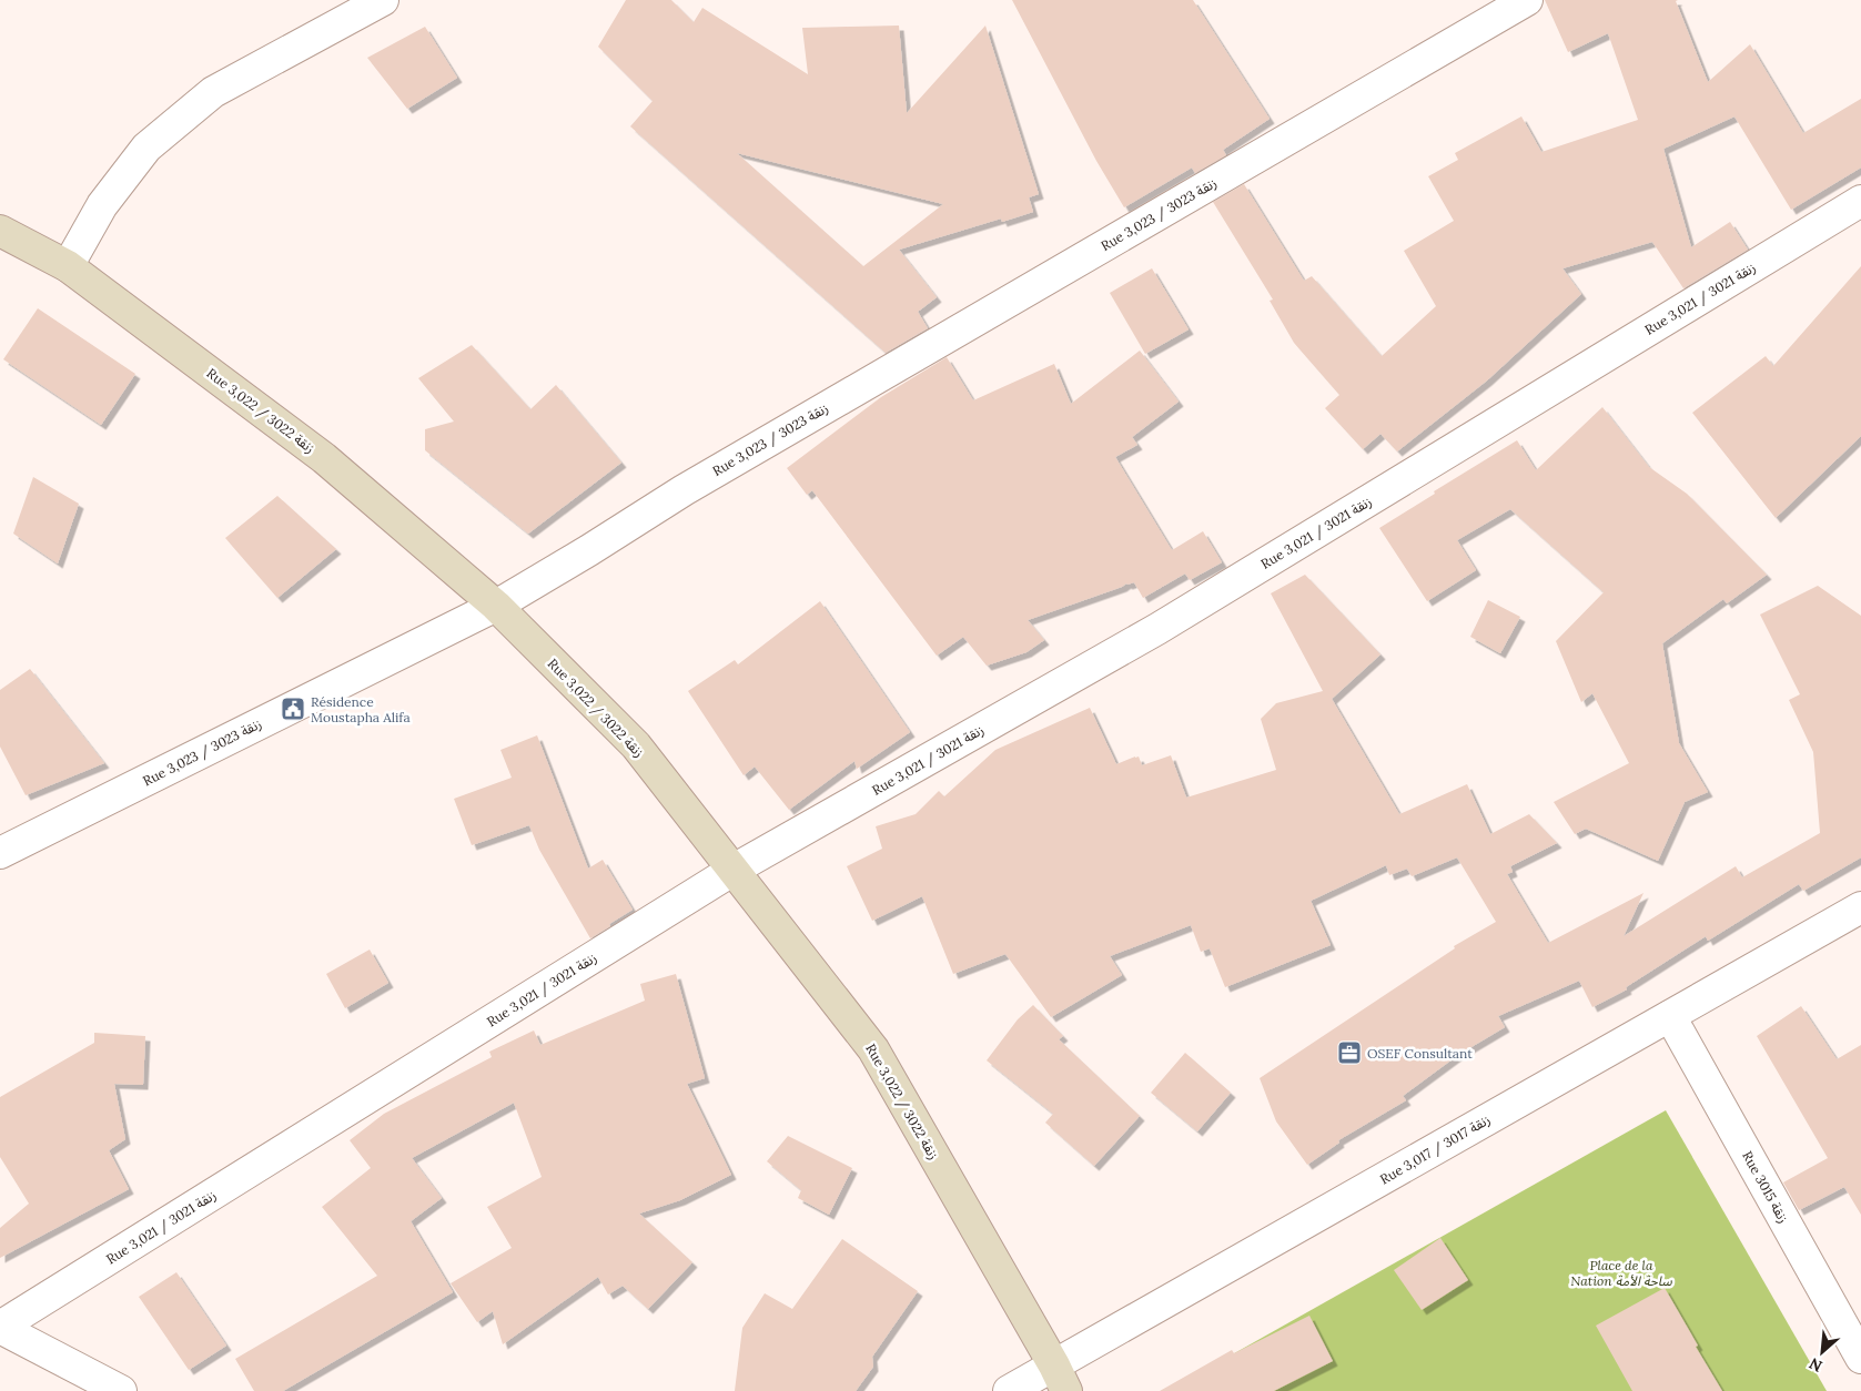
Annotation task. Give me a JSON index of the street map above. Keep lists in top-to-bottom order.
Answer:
{
  "streets": {
    "street": [
      "Rue 3,023 / زنقة 3023",
      "Rue 3,021 / زنقة 3021",
      "Rue 3,022 / زنقة 3022",
      "Rue 3,017 / زنقة 3017",
      "Rue 3015 زنقة"
    ]
  },
  "crossings": [
    ["Rue 3,023 / زنقة 3023", "Rue 3,022 / زنقة 3022"],
    ["Rue 3,021 / زنقة 3021", "Rue 3,022 / زنقة 3022"],
    ["Rue 3,022 / زنقة 3022", "Rue 3,017 / زنقة 3017"],
    ["Rue 3,017 / زنقة 3017", "Rue 3015 زنقة"]
  ],
  "parks": ["Place de la Nation ساحة الأمة"],
  "places": {
    "public building": ["Résidence Moustapha Alifa"],
    "office": ["OSEF Consultant"]
  },
  "north": "bottom left"
}
